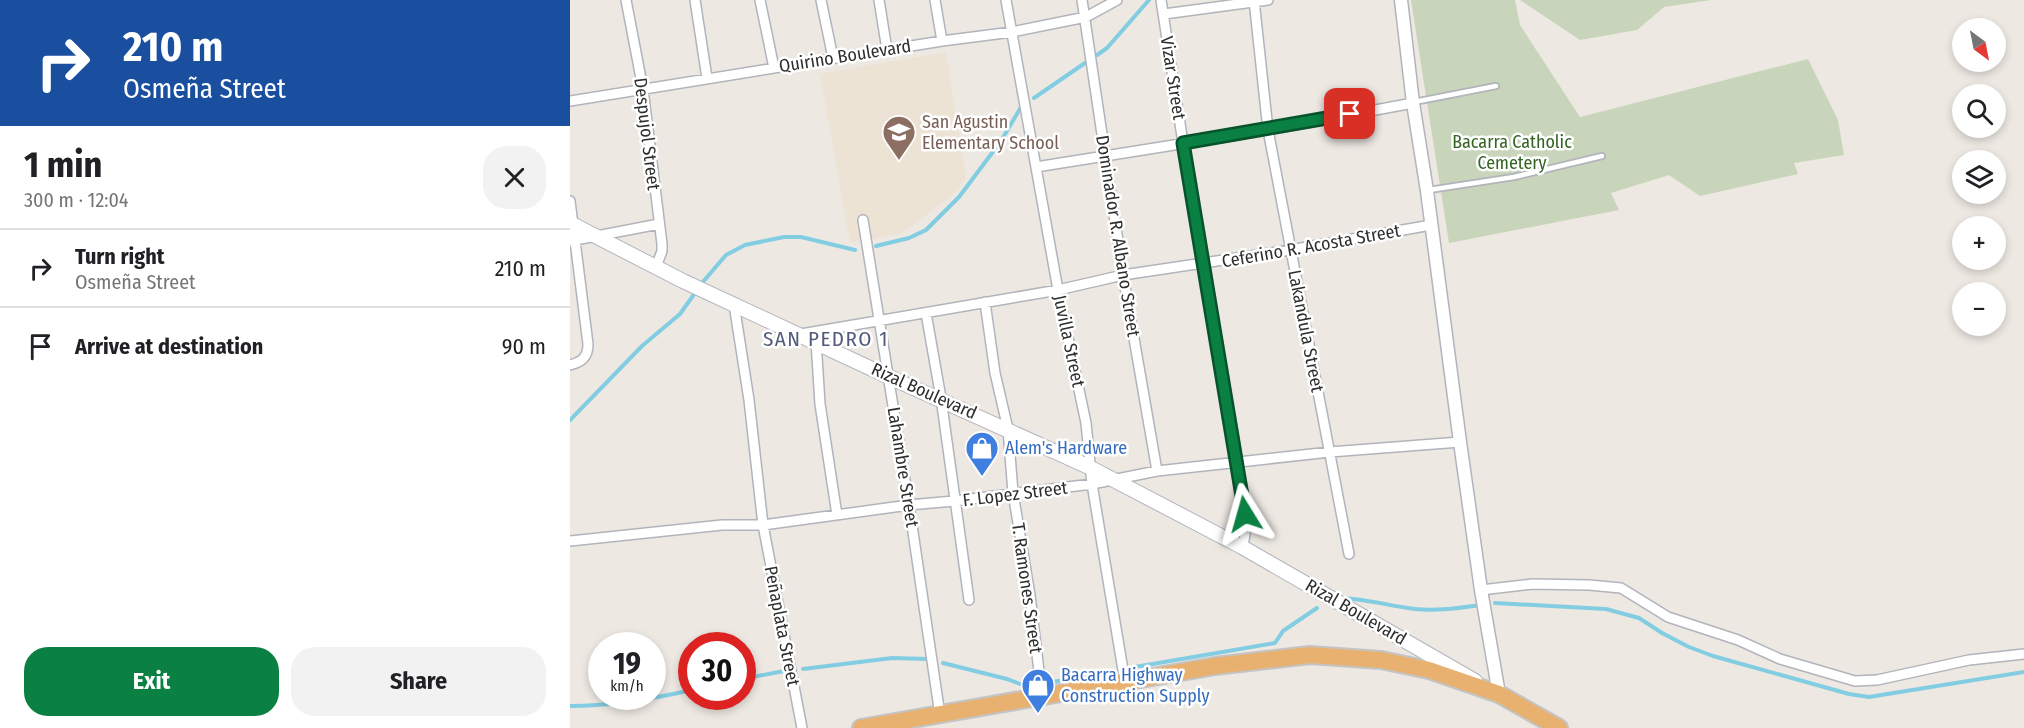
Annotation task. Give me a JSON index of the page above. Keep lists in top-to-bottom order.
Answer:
{
  "streets": {
    "main road": ["Rizal Boulevard"],
    "street": [
      "Quirino Boulevard",
      "Vizar Street",
      "Despujol Street",
      "Dominador R. Albano Street",
      "Ceferino R. Acosta Street",
      "Lakandula Street",
      "Juvilla Street",
      "Lahambre Street",
      "F. Lopez Street",
      "T. Ramones Street",
      "Peñaplata Street"
    ]
  },
  "crossings": [
    ["Quirino Boulevard", "Despujol Street"],
    ["Quirino Boulevard", "Dominador R. Albano Street"],
    ["Quirino Boulevard", "Juvilla Street"],
    ["Vizar Street", "Ceferino R. Acosta Street"],
    ["Vizar Street", "Rizal Boulevard"],
    ["Vizar Street", "F. Lopez Street"],
    ["Despujol Street", "Rizal Boulevard"],
    ["Dominador R. Albano Street", "Ceferino R. Acosta Street"],
    ["Dominador R. Albano Street", "F. Lopez Street"],
    ["Ceferino R. Acosta Street", "Lakandula Street"],
    ["Ceferino R. Acosta Street", "Juvilla Street"],
    ["Ceferino R. Acosta Street", "Rizal Boulevard"],
    ["Ceferino R. Acosta Street", "Lahambre Street"],
    ["Ceferino R. Acosta Street", "T. Ramones Street"],
    ["Lakandula Street", "F. Lopez Street"],
    ["Juvilla Street", "Rizal Boulevard"],
    ["Juvilla Street", "F. Lopez Street"],
    ["Rizal Boulevard", "Lahambre Street"],
    ["Rizal Boulevard", "F. Lopez Street"],
    ["Rizal Boulevard", "T. Ramones Street"],
    ["Rizal Boulevard", "Peñaplata Street"],
    ["Lahambre Street", "F. Lopez Street"],
    ["F. Lopez Street", "T. Ramones Street"],
    ["F. Lopez Street", "Peñaplata Street"]
  ],
  "districts": ["SAN PEDRO 1"],
  "parks": ["Bacarra Catholic Cemetery"],
  "places": {
    "school or university": ["San Agustin Elementary School"],
    "shop": ["Alem's Hardware", "Bacarra Highway Construction Supply"]
  },
  "north": "bottom right",
  "page": {
    "turn": ["210 m", "Osmeña Street"],
    "map_buttons": ["+", "−"],
    "heading": ["1 min", "300 m · 12:04"],
    "list": [
      {
        "name": "Turn right",
        "note": "Osmeña Street",
        "value": "210 m"
      },
      {
        "name": "Arrive at destination",
        "value": "90 m"
      }
    ],
    "speed": "19 km/h",
    "limit": "30",
    "buttons": ["Exit", "Share"]
  }
}
